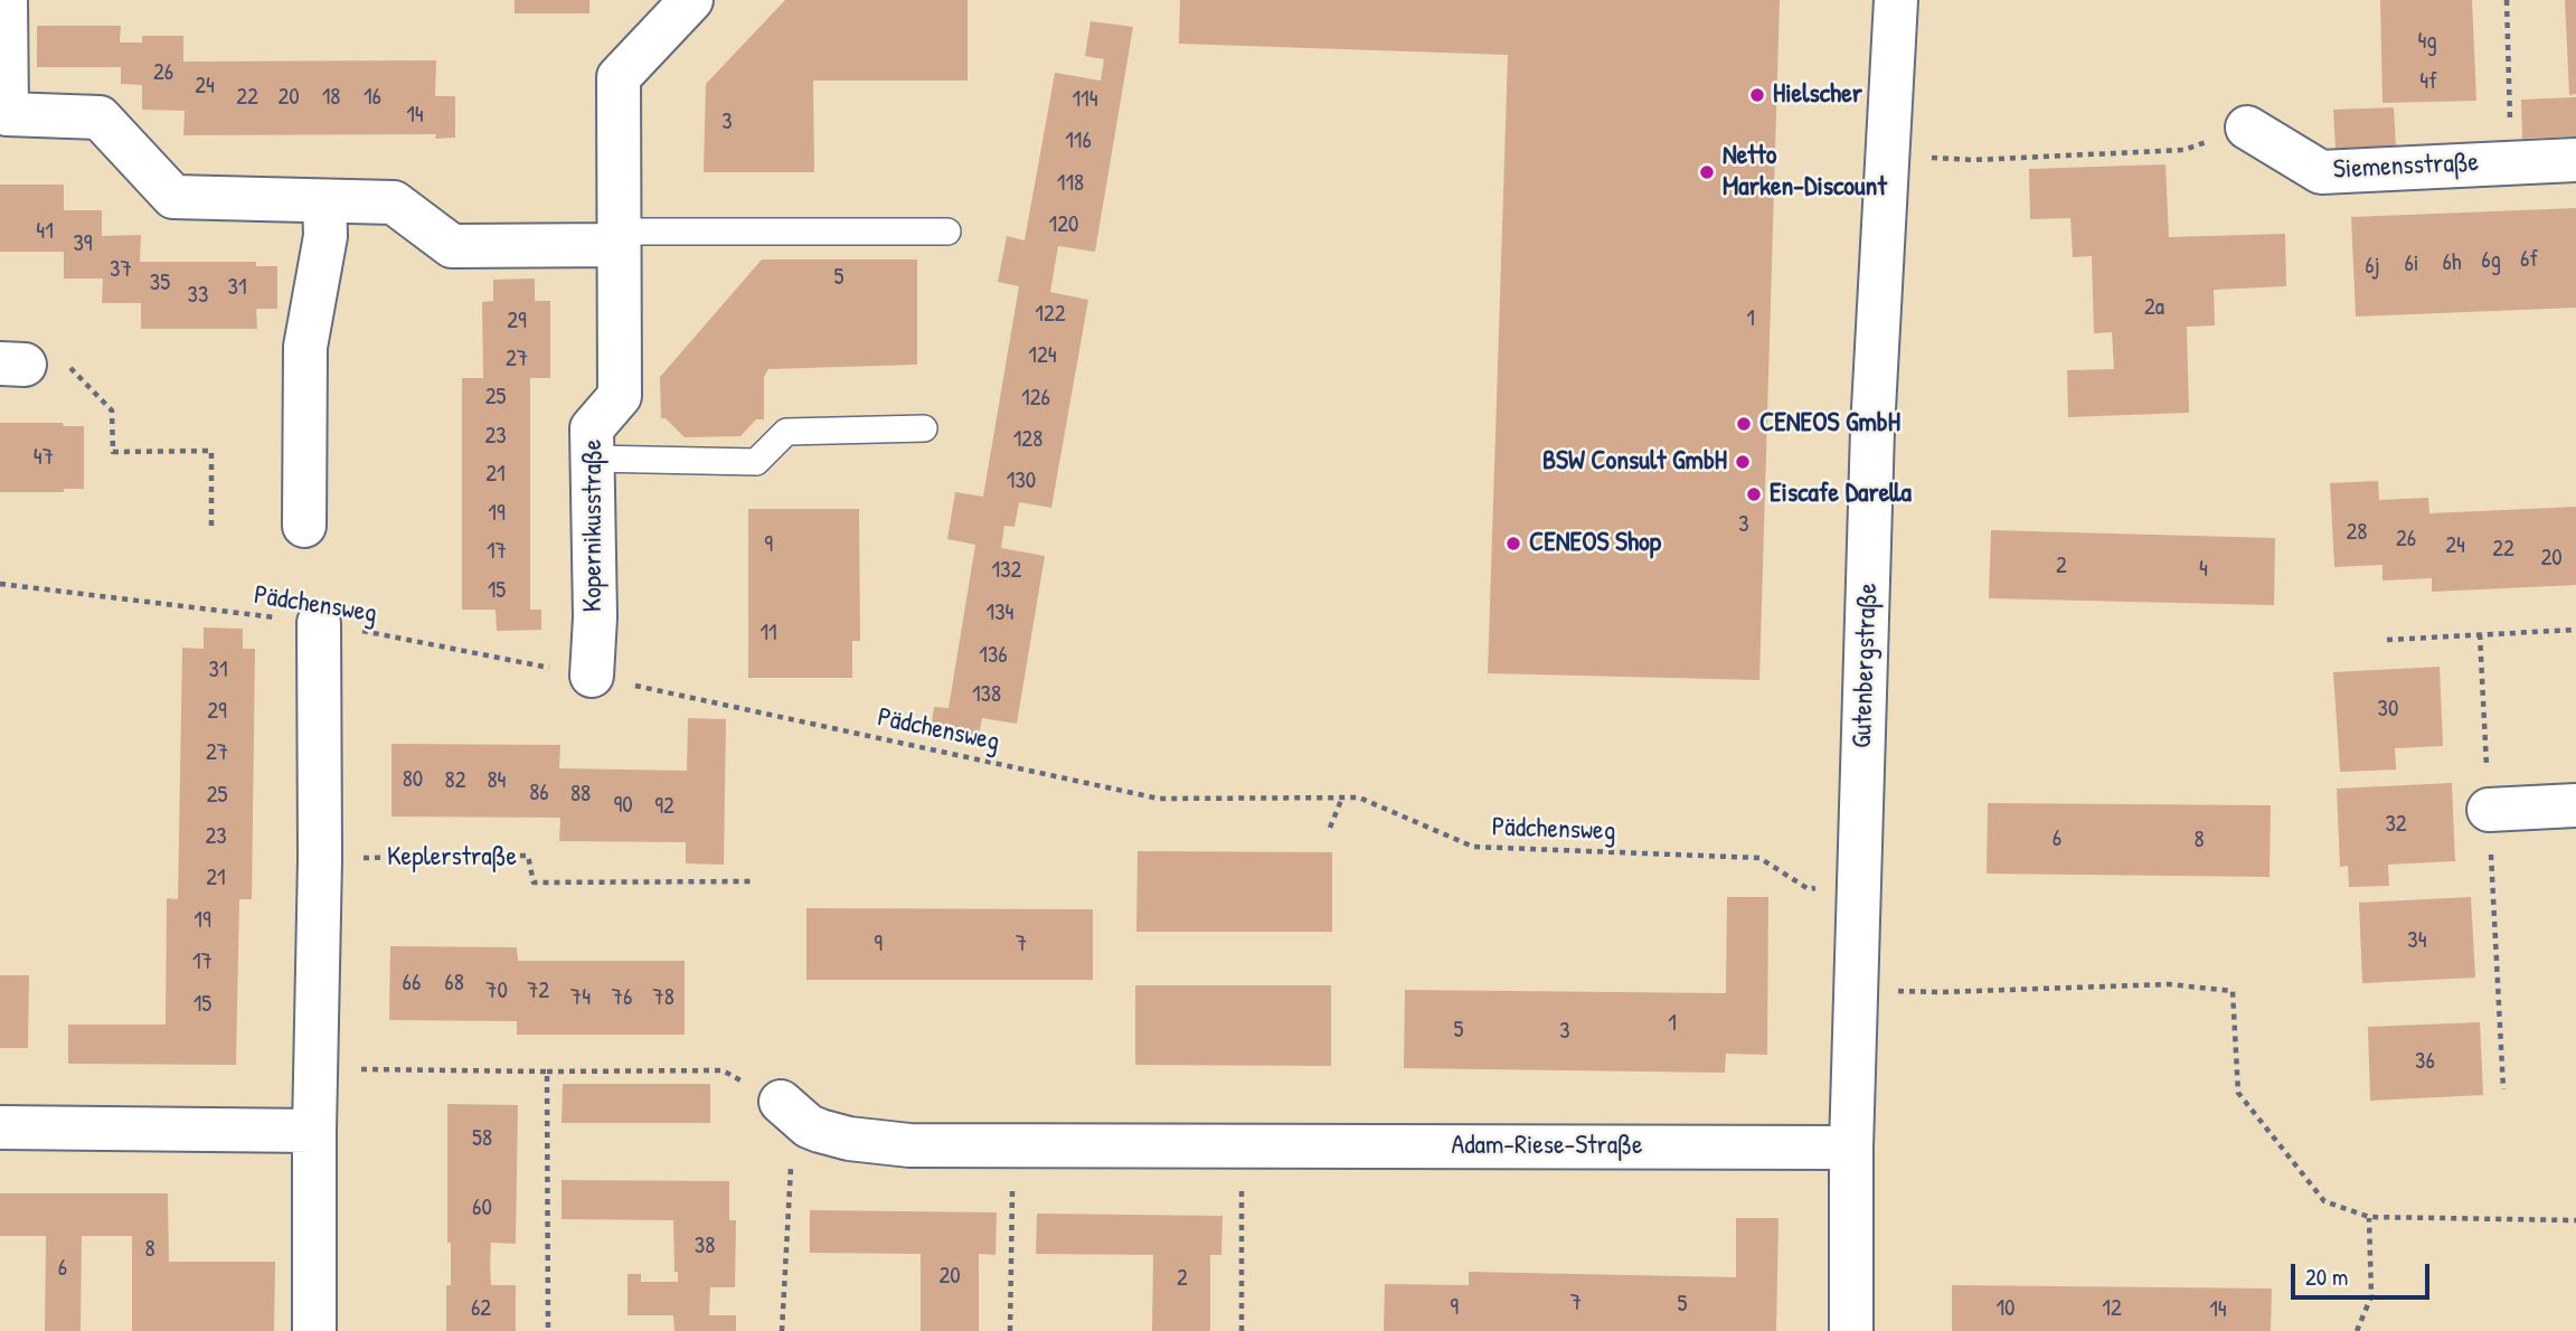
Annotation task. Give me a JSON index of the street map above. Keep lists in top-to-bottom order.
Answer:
{
  "streets": {
    "street": [
      "Siemensstraße",
      "Kopernikusstraße",
      "Gutenbergstraße",
      "Adam-Riese-Straße"
    ],
    "path": ["Pädchensweg", "Keplerstraße"]
  },
  "crossings": [
    ["Kopernikusstraße", "Pädchensweg"],
    ["Pädchensweg", "Gutenbergstraße"],
    ["Gutenbergstraße", "Adam-Riese-Straße"]
  ],
  "places": [
    "Hielscher",
    "Netto Marken-Discount",
    "CENEOS GmbH",
    "BSW Consult GmbH",
    "Eiscafe Darella",
    "CENEOS Shop"
  ],
  "house_numbers": [
    "4g",
    "26",
    "4f",
    "24",
    "22",
    "20",
    "18",
    "16",
    "114",
    "14",
    "3",
    "116",
    "118",
    "120",
    "41",
    "39",
    "6f",
    "6g",
    "6h",
    "6i",
    "6j",
    "37",
    "5",
    "35",
    "31",
    "33",
    "2a",
    "122",
    "1",
    "29",
    "124",
    "27",
    "25",
    "126",
    "23",
    "128",
    "47",
    "21",
    "130",
    "19",
    "3",
    "28",
    "26",
    "9",
    "24",
    "22",
    "17",
    "20",
    "2",
    "4",
    "132",
    "15",
    "134",
    "11",
    "136",
    "31",
    "138",
    "30",
    "29",
    "27",
    "80",
    "82",
    "84",
    "86",
    "88",
    "25",
    "90",
    "92",
    "32",
    "23",
    "6",
    "8",
    "21",
    "19",
    "34",
    "9",
    "7",
    "17",
    "66",
    "68",
    "70",
    "72",
    "74",
    "76",
    "78",
    "15",
    "1",
    "5",
    "3",
    "36",
    "58",
    "60",
    "38",
    "8",
    "6",
    "20",
    "2",
    "7",
    "5",
    "9",
    "62",
    "10",
    "12",
    "14"
  ],
  "scale_bar": "20 m"
}
